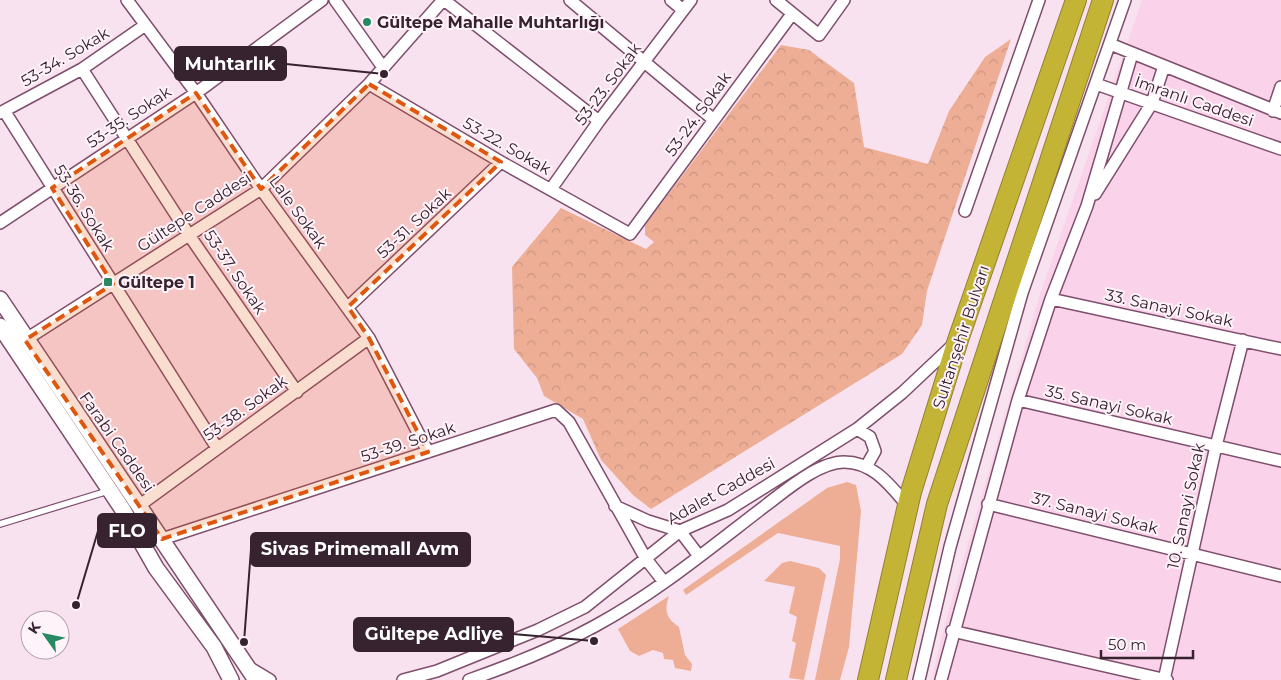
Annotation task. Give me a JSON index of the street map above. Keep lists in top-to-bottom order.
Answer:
{
  "streets": {
    "highway": ["Sultanşehir Bulvarı"],
    "street": [
      "53-34. Sokak",
      "53-23. Sokak",
      "İmranlı Caddesi",
      "53-24. Sokak",
      "53-35. Sokak",
      "53-22. Sokak",
      "53-36. Sokak",
      "Gültepe Caddesi",
      "Lale Sokak",
      "53-31. Sokak",
      "53-37. Sokak",
      "33. Sanayi Sokak",
      "35. Sanayi Sokak",
      "53-38. Sokak",
      "Farabi Caddesi",
      "53-39. Sokak",
      "Adalet Caddesi",
      "10. Sanayi Sokak",
      "37. Sanayi Sokak"
    ]
  },
  "crossings": [
    ["53-34. Sokak", "53-36. Sokak"],
    ["53-34. Sokak", "Lale Sokak"],
    ["53-34. Sokak", "53-37. Sokak"],
    ["53-23. Sokak", "53-22. Sokak"],
    ["53-24. Sokak", "53-22. Sokak"],
    ["53-35. Sokak", "53-36. Sokak"],
    ["53-35. Sokak", "Lale Sokak"],
    ["53-35. Sokak", "53-37. Sokak"],
    ["53-22. Sokak", "Gültepe Caddesi"],
    ["53-22. Sokak", "53-31. Sokak"],
    ["53-36. Sokak", "Gültepe Caddesi"],
    ["53-36. Sokak", "53-38. Sokak"],
    ["Gültepe Caddesi", "Lale Sokak"],
    ["Gültepe Caddesi", "53-37. Sokak"],
    ["Gültepe Caddesi", "Farabi Caddesi"],
    ["Lale Sokak", "53-31. Sokak"],
    ["Lale Sokak", "53-38. Sokak"],
    ["Lale Sokak", "53-39. Sokak"],
    ["53-37. Sokak", "53-38. Sokak"],
    ["33. Sanayi Sokak", "10. Sanayi Sokak"],
    ["Sultanşehir Bulvarı", "Adalet Caddesi"],
    ["35. Sanayi Sokak", "10. Sanayi Sokak"],
    ["53-38. Sokak", "Farabi Caddesi"],
    ["Farabi Caddesi", "53-39. Sokak"],
    ["53-39. Sokak", "Adalet Caddesi"],
    ["10. Sanayi Sokak", "37. Sanayi Sokak"]
  ],
  "places": {
    "other": [
      "Gültepe Mahalle Muhtarlığı",
      "Muhtarlık",
      "FLO",
      "Gültepe Adliye",
      "Sivas Primemall Avm"
    ],
    "transit": ["Gültepe 1"]
  },
  "scale_bar": "50 m",
  "north": "top left"
}
